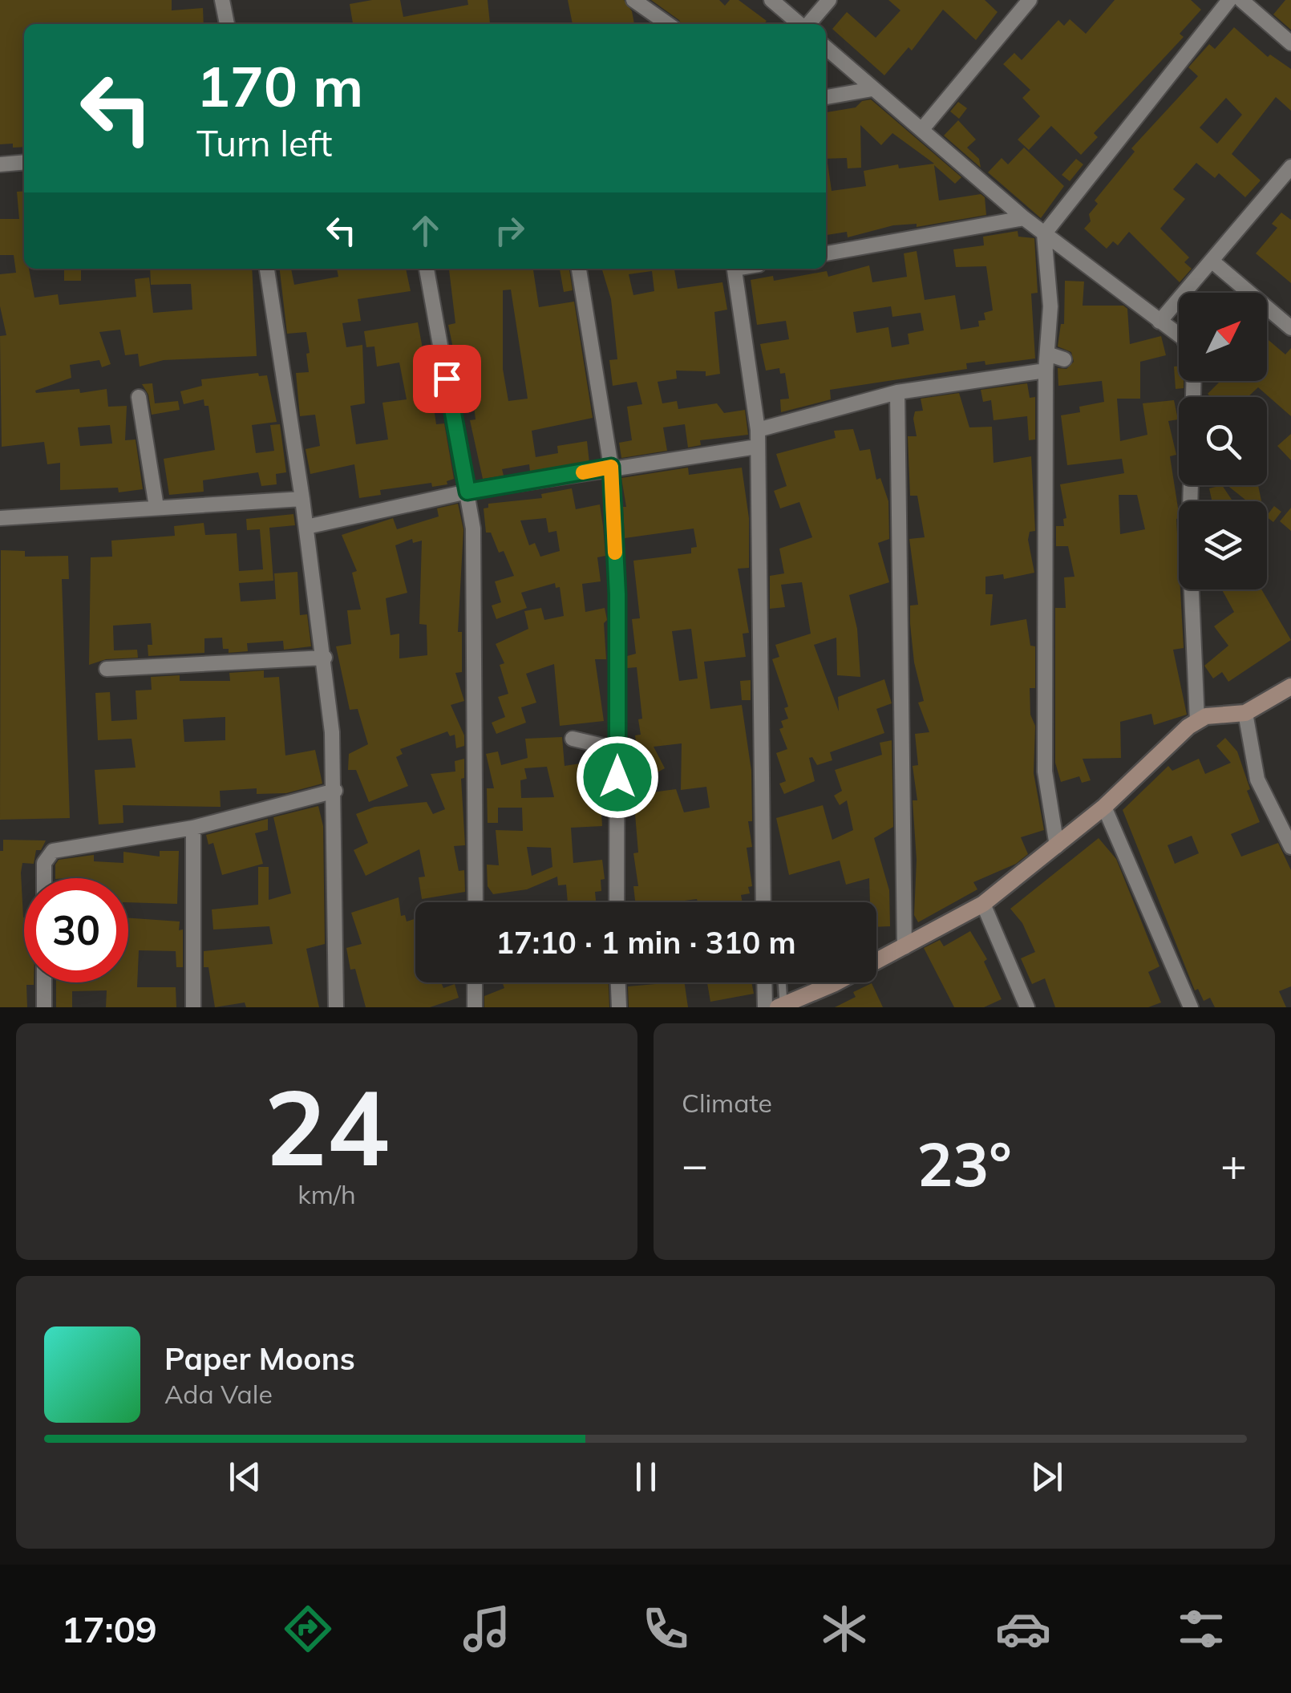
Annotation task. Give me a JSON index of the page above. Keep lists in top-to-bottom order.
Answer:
{
  "north": "top right",
  "page": {
    "turn": ["170 m", "Turn left"],
    "limit": "30",
    "trip": "17:10 · 1 min · 310 m",
    "tile": [
      ["24", "km/h"],
      "Climate"
    ],
    "heat": ["−", "23°", "+"],
    "song": ["Paper Moons", "Ada Vale"],
    "tabs": "17:09"
  }
}
